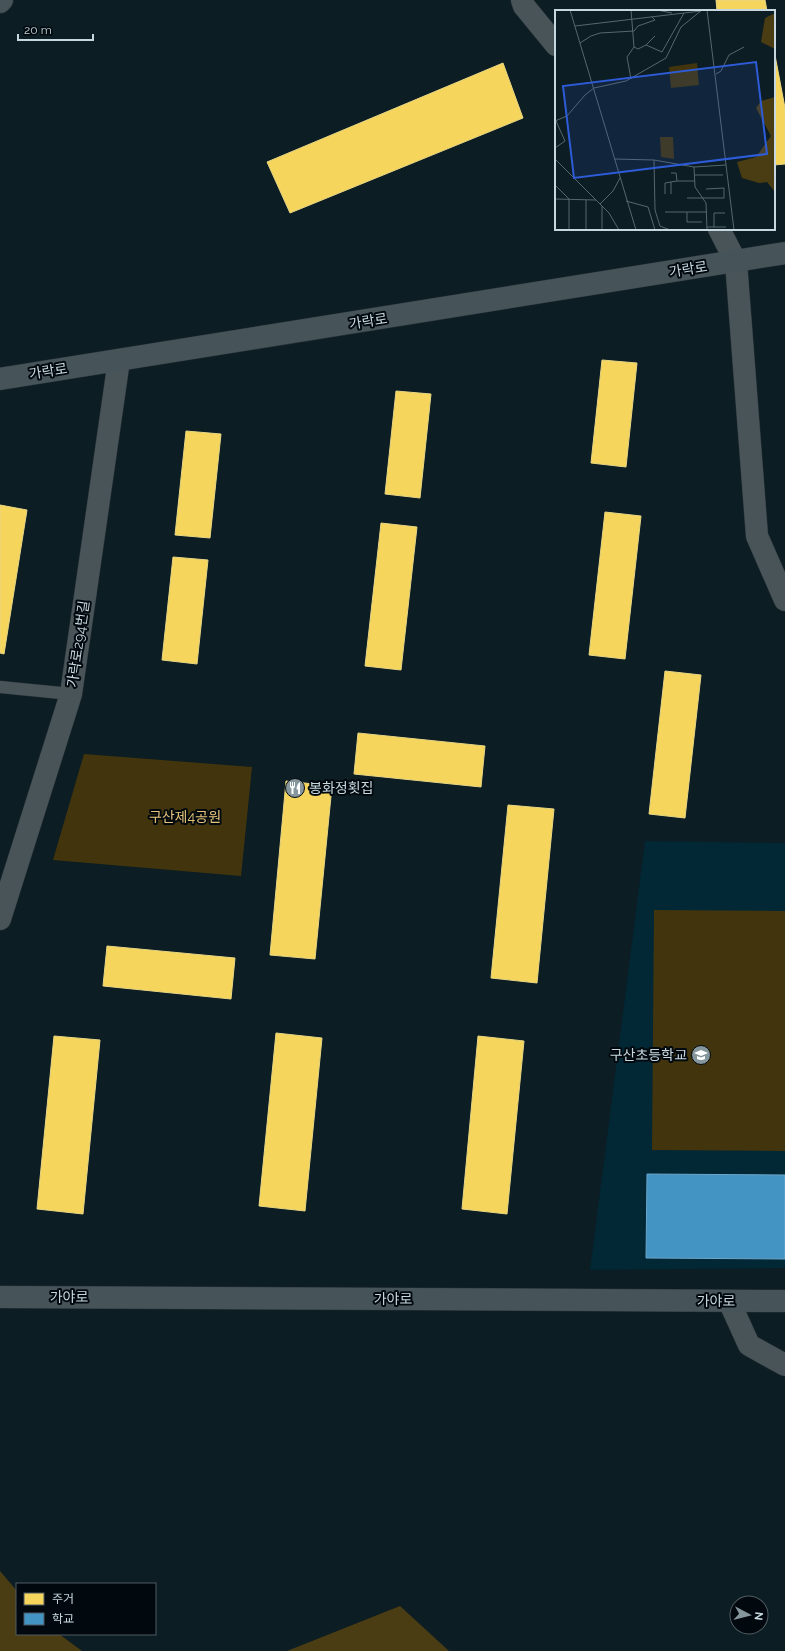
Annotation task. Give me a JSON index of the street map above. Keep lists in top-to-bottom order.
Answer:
{
  "streets": {
    "street": ["가락로", "가락로294번길", "가야로"]
  },
  "crossings": [
    ["가락로", "가락로294번길"]
  ],
  "parks": ["구산제4공원"],
  "places": {
    "restaurant": ["봉화정횟집"],
    "school or university": ["구산초등학교"]
  },
  "legend": ["주거", "학교"],
  "scale_bar": "20 m",
  "north": "right"
}
